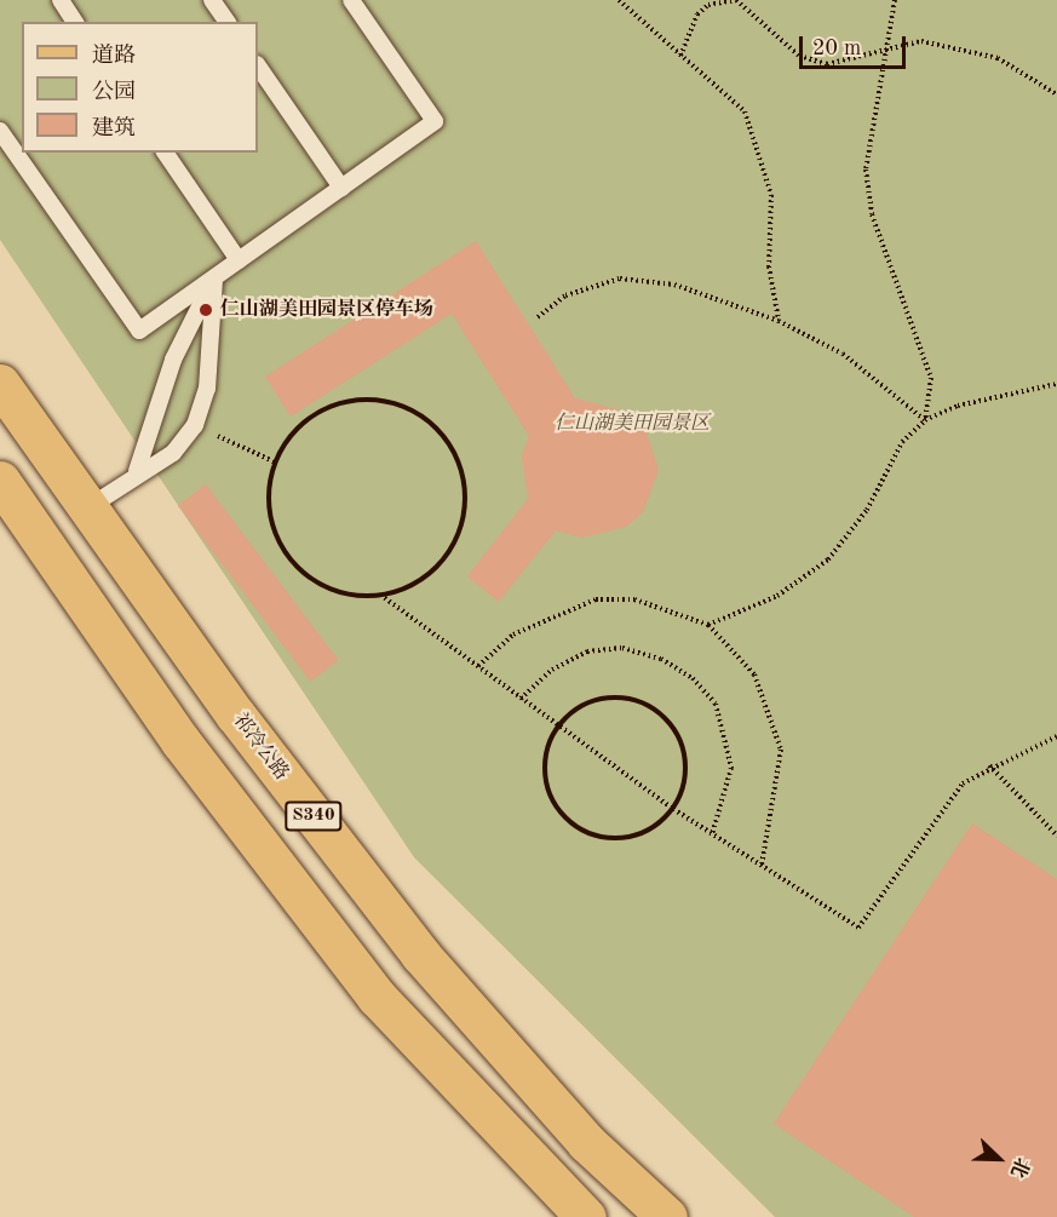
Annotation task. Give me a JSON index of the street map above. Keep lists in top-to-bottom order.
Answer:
{
  "streets": {
    "main road": ["祁冷公路", "S340"]
  },
  "parks": ["仁山湖美田园景区"],
  "places": ["仁山湖美田园景区停车场"],
  "legend": ["道路", "公园", "建筑"],
  "scale_bar": "20 m",
  "north": "bottom right"
}
